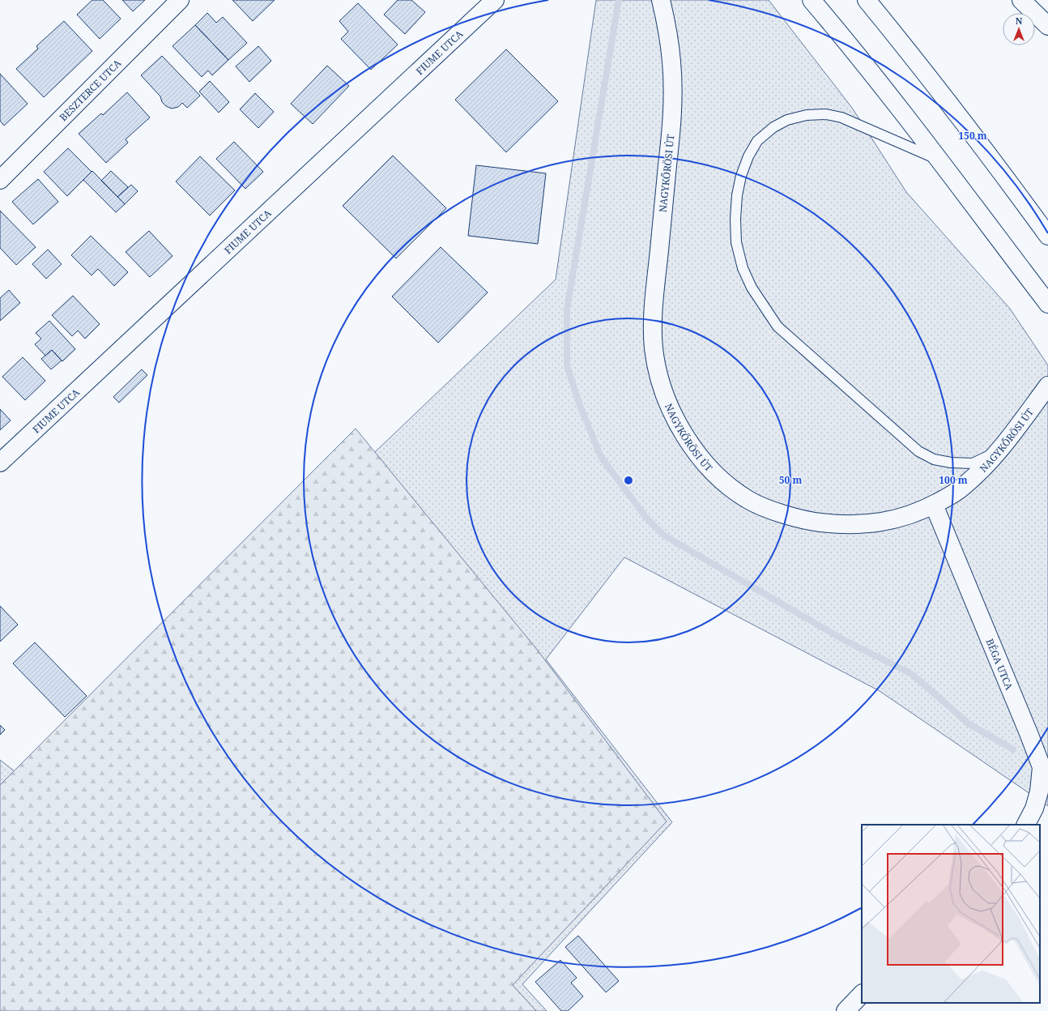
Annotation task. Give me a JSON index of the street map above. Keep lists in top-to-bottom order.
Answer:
{
  "streets": {
    "main road": [
      "FIUME UTCA",
      "BESZTERCE UTCA",
      "NAGYKŐRÖSI ÚT",
      "BÉGA UTCA"
    ]
  },
  "crossings": [
    ["NAGYKŐRÖSI ÚT", "BÉGA UTCA"]
  ],
  "north": "top",
  "rings": ["150 m", "50 m", "100 m"]
}
